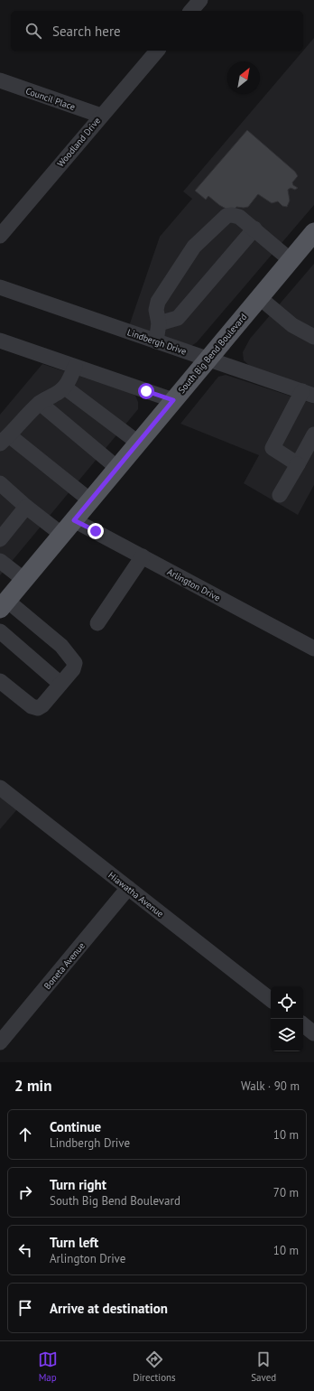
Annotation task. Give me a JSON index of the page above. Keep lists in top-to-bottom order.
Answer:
{
  "streets": {
    "main road": ["South Big Bend Boulevard"],
    "street": [
      "Council Place",
      "Woodland Drive",
      "Lindbergh Drive",
      "Arlington Drive",
      "Hiawatha Avenue",
      "Boneta Avenue"
    ]
  },
  "crossings": [
    ["Council Place", "Woodland Drive"],
    ["Lindbergh Drive", "South Big Bend Boulevard"],
    ["South Big Bend Boulevard", "Arlington Drive"],
    ["Hiawatha Avenue", "Boneta Avenue"]
  ],
  "north": "top right",
  "page": {
    "search": "Search here",
    "heading": ["2 min", "Walk · 90 m"],
    "list": [
      ["Continue", "Lindbergh Drive", "10 m"],
      ["Turn right", "South Big Bend Boulevard", "70 m"],
      ["Turn left", "Arlington Drive", "10 m"],
      "Arrive at destination"
    ],
    "nav": ["Map", "Directions", "Saved"]
  }
}
